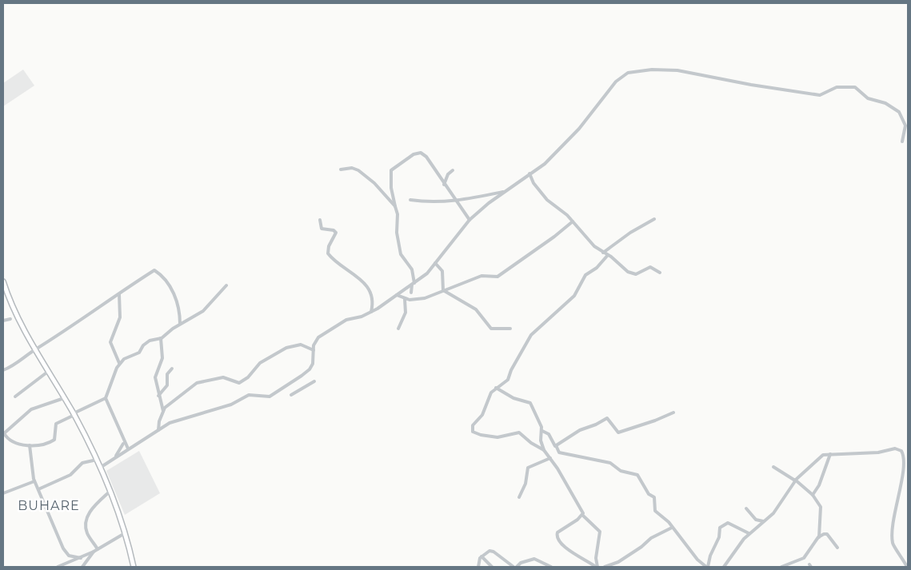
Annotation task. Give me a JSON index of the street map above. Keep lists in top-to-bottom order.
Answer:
{
  "districts": ["BUHARE"]
}
